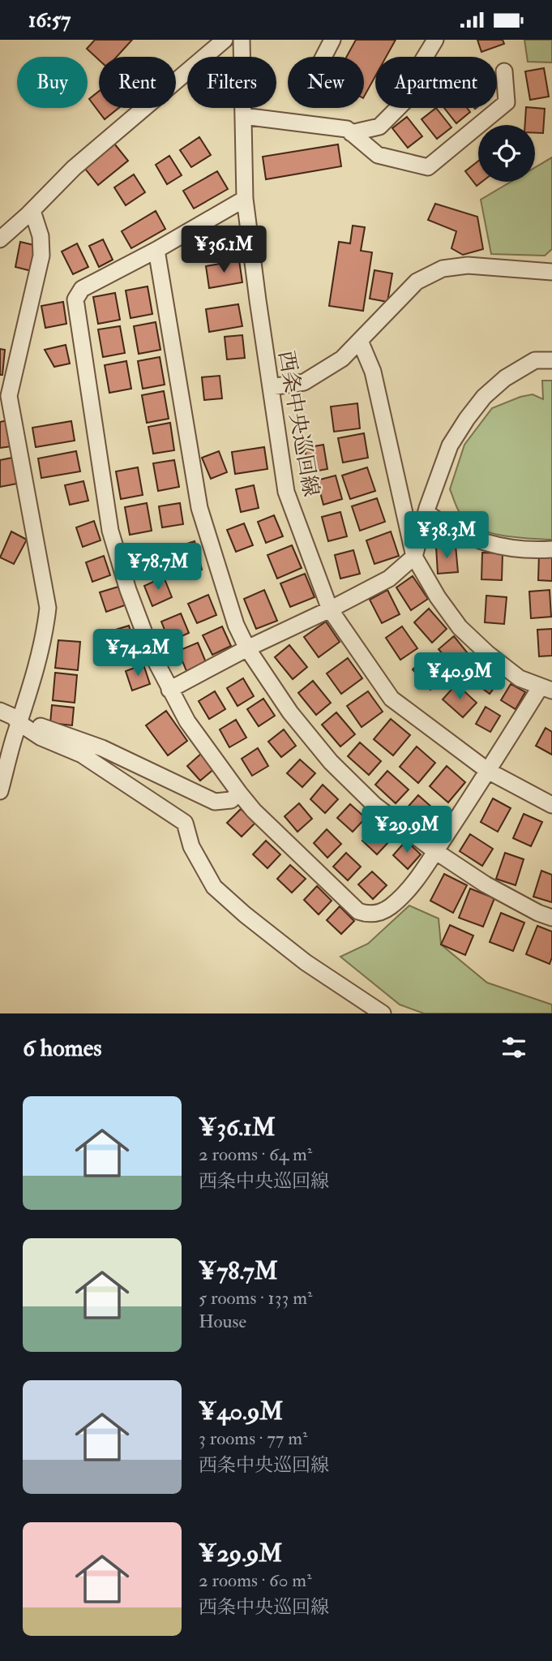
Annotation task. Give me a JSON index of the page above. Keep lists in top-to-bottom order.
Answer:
{
  "streets": {
    "street": ["西条中央巡回線"]
  },
  "page": {
    "status": "16:57",
    "chip": [
      "Buy",
      "Rent",
      "Filters",
      "New",
      "Apartment"
    ],
    "price": [
      "¥36.1M",
      "¥38.3M",
      "¥78.7M",
      "¥74.2M",
      "¥40.9M",
      "¥29.9M"
    ],
    "heading": "6 homes",
    "list": [
      {
        "name": "¥36.1M",
        "note": "2 rooms · 64 m² · 西条中央巡回線"
      },
      {
        "name": "¥78.7M",
        "note": "5 rooms · 133 m² · House"
      },
      {
        "name": "¥40.9M",
        "note": "3 rooms · 77 m² · 西条中央巡回線"
      },
      {
        "name": "¥29.9M",
        "note": "2 rooms · 60 m² · 西条中央巡回線"
      }
    ]
  }
}
